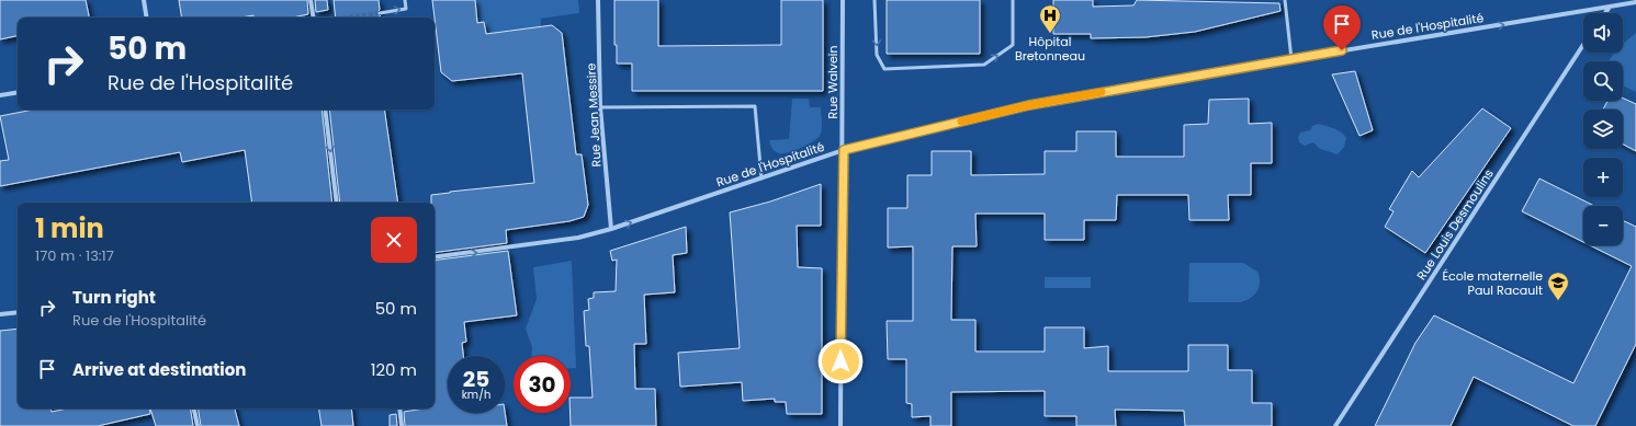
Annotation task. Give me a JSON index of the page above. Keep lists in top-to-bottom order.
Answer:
{
  "streets": {
    "street": [
      "Rue de l'Hospitalité",
      "Rue Walvein",
      "Rue Jean Messire",
      "Rue Louis Desmoulins"
    ]
  },
  "crossings": [
    ["Rue de l'Hospitalité", "Rue Walvein"],
    ["Rue de l'Hospitalité", "Rue Jean Messire"]
  ],
  "one_way": ["Rue de l'Hospitalité"],
  "places": {
    "hospital": ["Hôpital Bretonneau"],
    "school or university": ["École maternelle Paul Racault"]
  },
  "page": {
    "map_buttons": ["+", "−"],
    "turn": ["50 m", "Rue de l'Hospitalité"],
    "heading": ["1 min", "170 m · 13:17"],
    "list": [
      {
        "name": "Turn right",
        "note": "Rue de l'Hospitalité",
        "value": "50 m"
      },
      {
        "name": "Arrive at destination",
        "value": "120 m"
      }
    ],
    "speed": "25 km/h",
    "limit": "30"
  }
}
